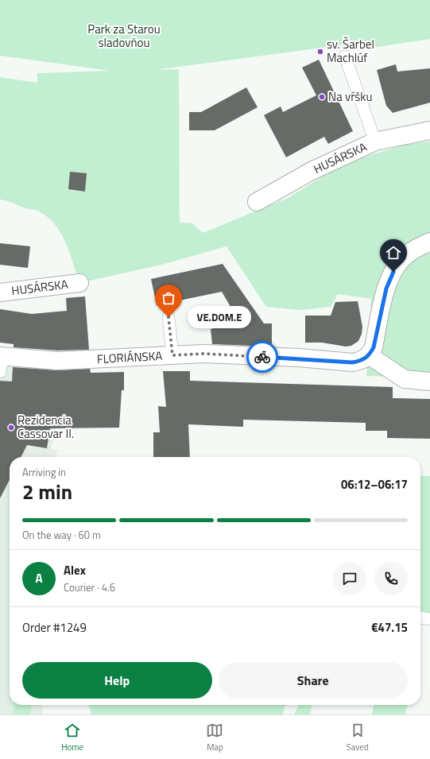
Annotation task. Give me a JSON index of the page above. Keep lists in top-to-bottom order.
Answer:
{
  "streets": {
    "street": ["HUSÁRSKA", "FLORIÁNSKA"]
  },
  "parks": ["Park za Starou sladovňou"],
  "places": [
    "sv. Šarbel Machlúf",
    "Na vŕšku",
    "VE.DOM.E",
    "Rezidencia Cassovar II."
  ],
  "page": {
    "bubble": "VE.DOM.E",
    "heading": ["2 min", "Arriving in", "06:12–06:17"],
    "panel": [
      "Alex",
      "Courier · 4.6",
      "Order #1249",
      "€47.15"
    ],
    "bar": "On the way · 60 m",
    "round": "A",
    "buttons": ["Help", "Share"],
    "tabs": ["Home", "Map", "Saved"]
  }
}
